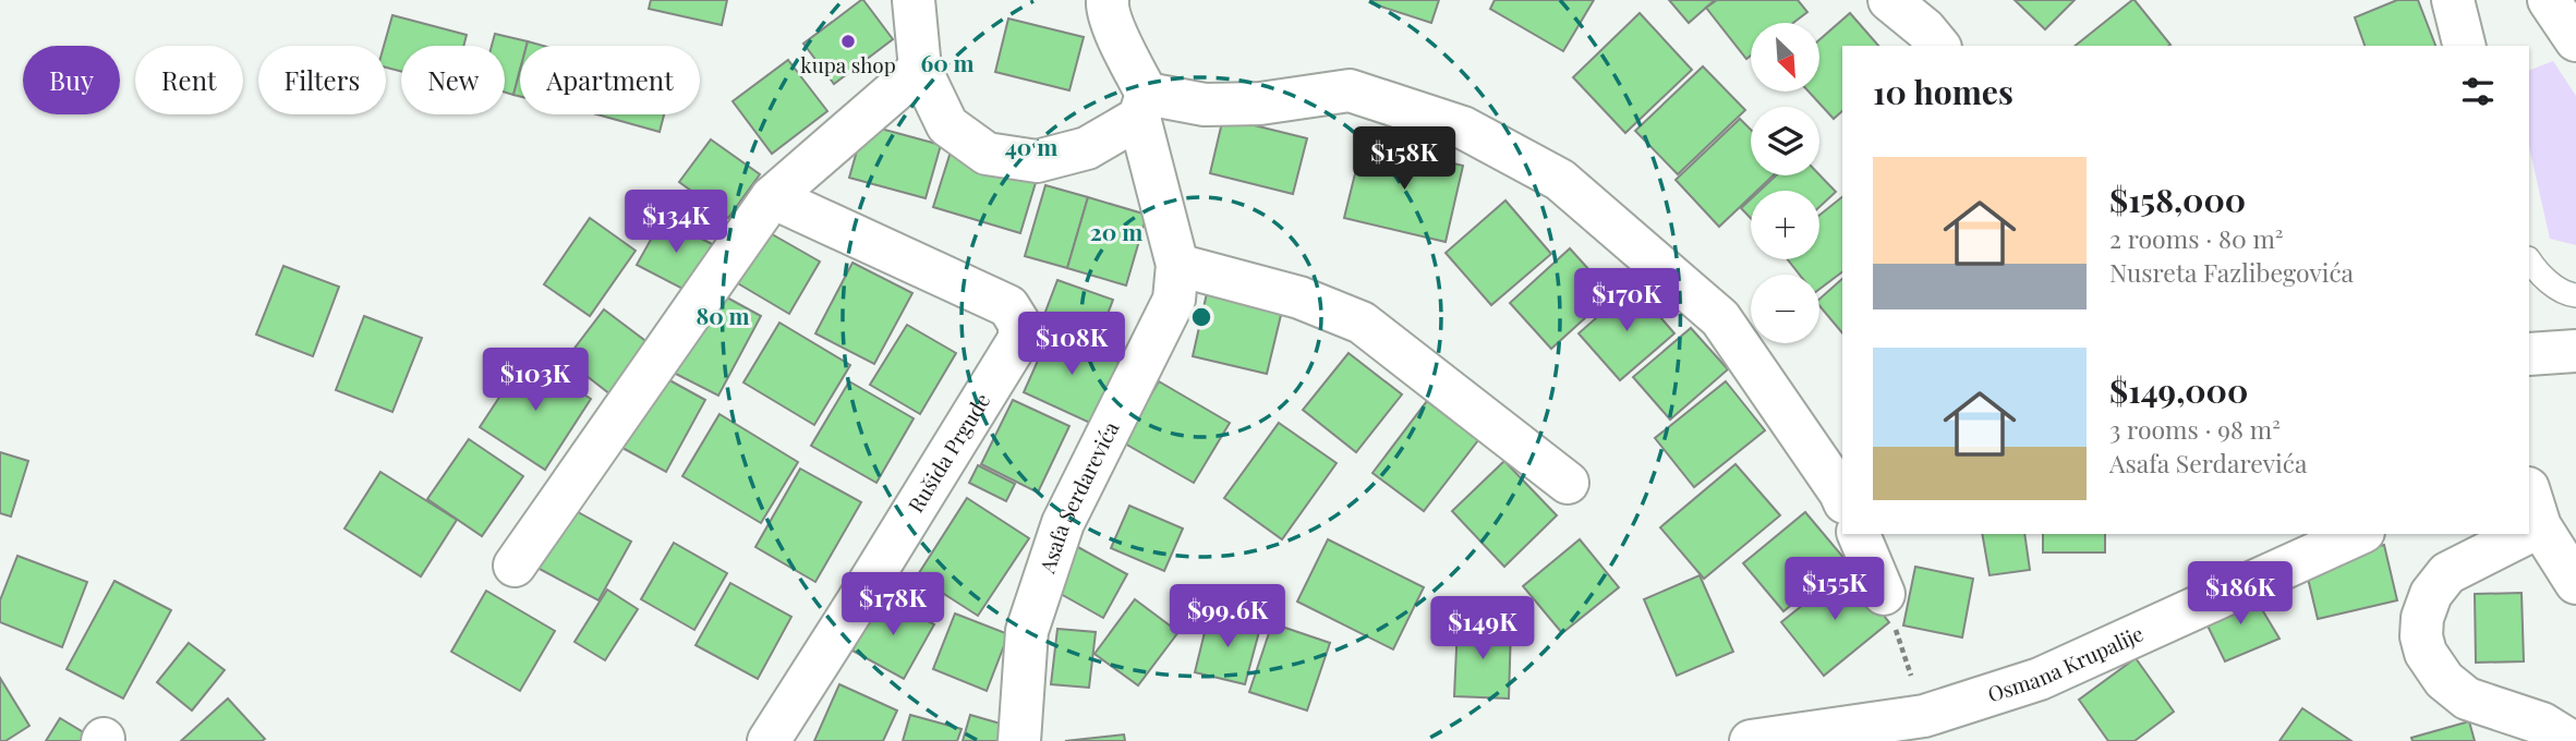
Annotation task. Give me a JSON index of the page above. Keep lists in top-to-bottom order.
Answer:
{
  "streets": {
    "street": ["Rušida Prgude", "Asafa Serdarevića", "Osmana Krupalije"]
  },
  "places": ["kupa shop"],
  "north": "bottom right",
  "page": {
    "map_buttons": ["+", "−"],
    "chip": [
      "Buy",
      "Rent",
      "Filters",
      "New",
      "Apartment"
    ],
    "heading": "10 homes",
    "price": [
      "$158K",
      "$134K",
      "$170K",
      "$108K",
      "$103K",
      "$155K",
      "$186K",
      "$178K",
      "$99.6K",
      "$149K"
    ],
    "list": [
      {
        "name": "$158,000",
        "note": "2 rooms · 80 m² · Nusreta Fazlibegovića"
      },
      {
        "name": "$149,000",
        "note": "3 rooms · 98 m² · Asafa Serdarevića"
      }
    ]
  },
  "rings": [
    "60 m",
    "40 m",
    "20 m",
    "80 m"
  ]
}
